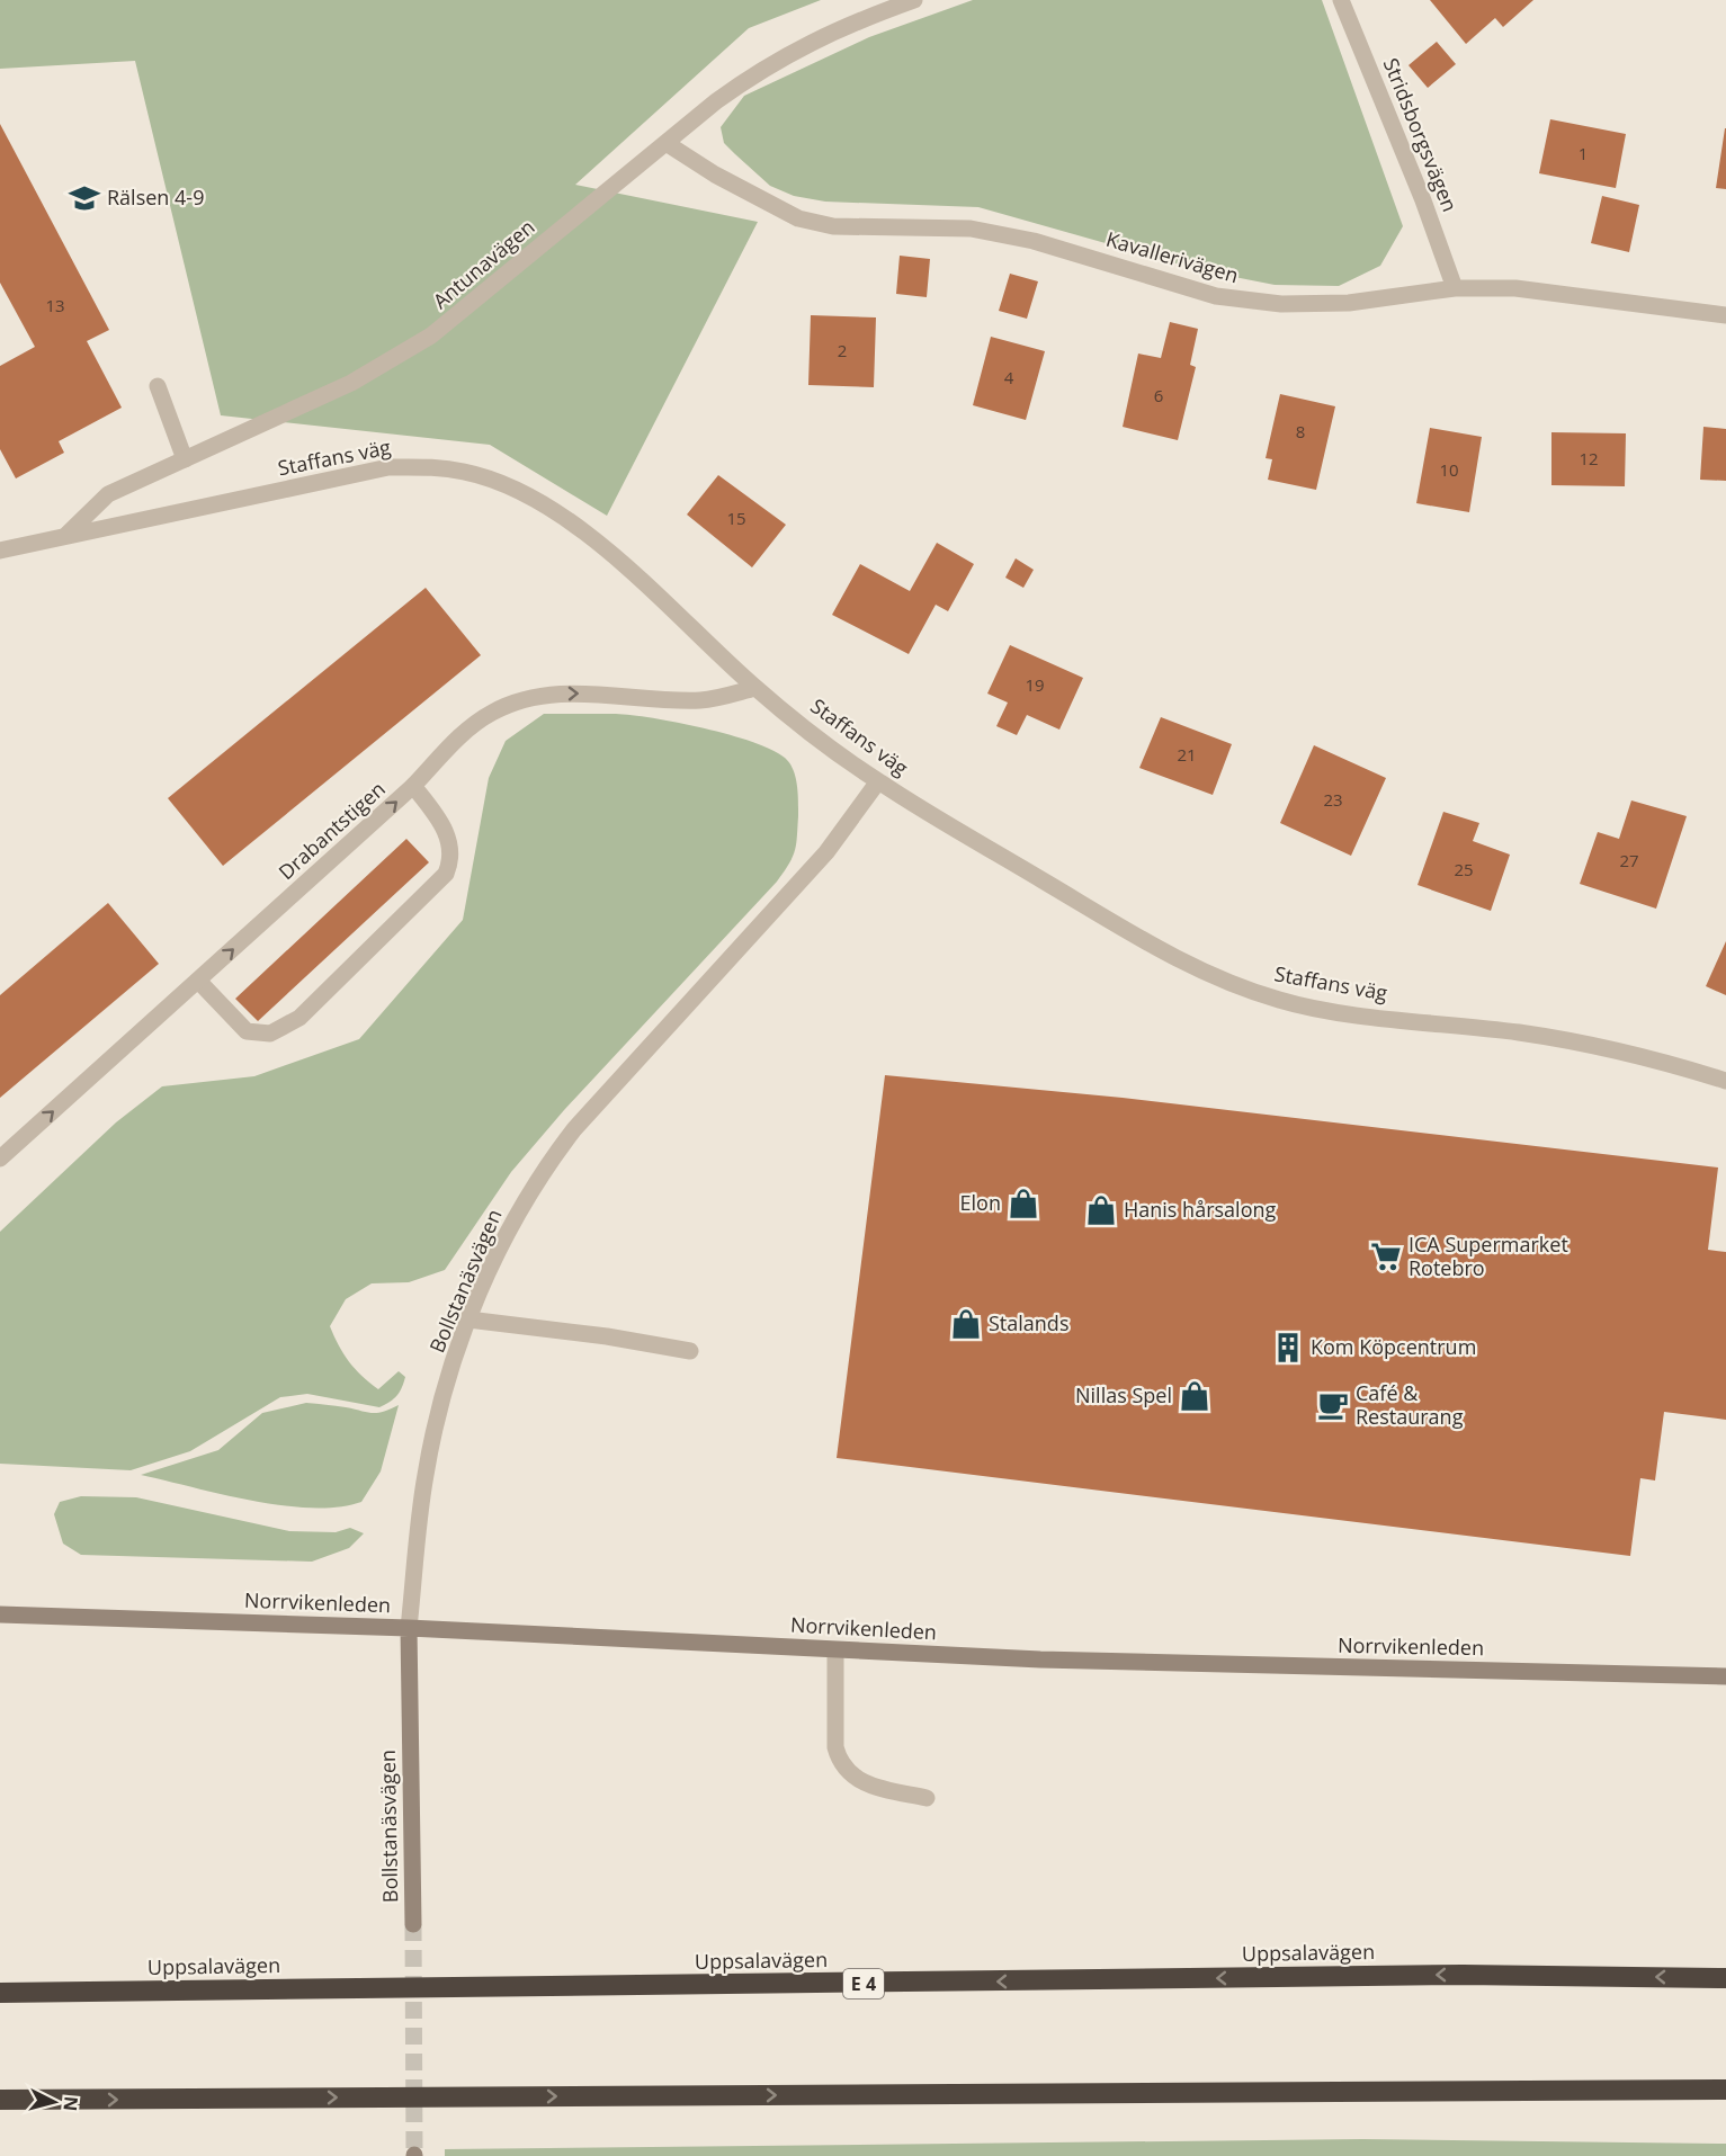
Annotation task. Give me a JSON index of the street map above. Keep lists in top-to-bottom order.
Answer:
{
  "streets": {
    "highway": ["Uppsalavägen", "E 4"],
    "main road": ["Bollstanäsvägen", "Norrvikenleden"],
    "street": [
      "Stridsborgsvägen",
      "Kavallerivägen",
      "Antunavägen",
      "Staffans väg",
      "Drabantstigen"
    ]
  },
  "crossings": [
    ["Stridsborgsvägen", "Kavallerivägen"],
    ["Kavallerivägen", "Antunavägen"],
    ["Antunavägen", "Staffans väg"],
    ["Staffans väg", "Drabantstigen"],
    ["Staffans väg", "Bollstanäsvägen"],
    ["Bollstanäsvägen", "Norrvikenleden"]
  ],
  "one_way": ["Drabantstigen"],
  "places": {
    "school or university": ["Rälsen 4-9"],
    "shop": [
      "Elon",
      "Hanis hårsalong",
      "Stalands",
      "Nillas Spel"
    ],
    "supermarket": ["ICA Supermarket Rotebro"],
    "building": ["Kom Köpcentrum"],
    "cafe": ["Café & Restaurang"]
  },
  "house_numbers": [
    "1",
    "13",
    "2",
    "4",
    "6",
    "8",
    "12",
    "10",
    "15",
    "19",
    "21",
    "23",
    "27",
    "25"
  ],
  "north": "right"
}
